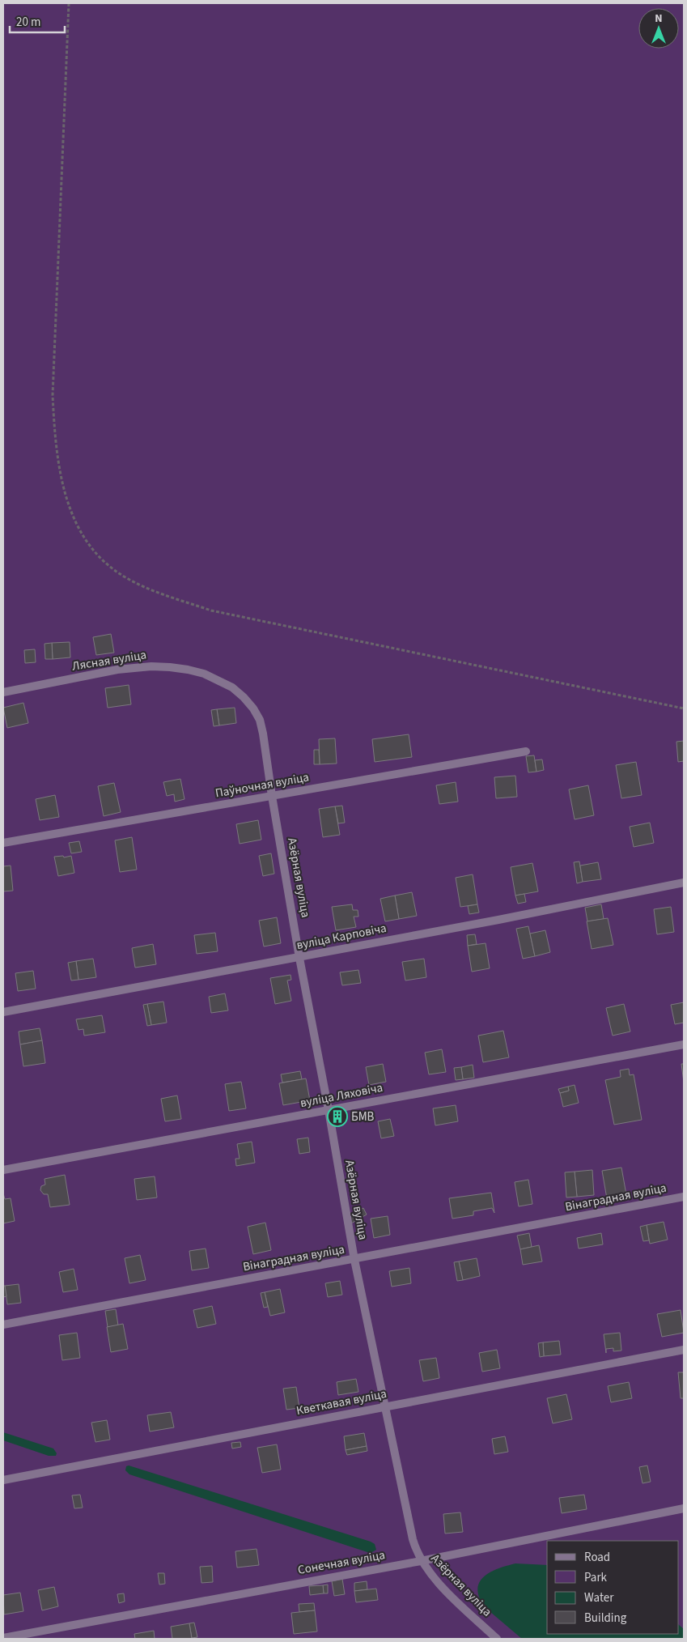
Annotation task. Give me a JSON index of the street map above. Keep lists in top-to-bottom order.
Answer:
{
  "streets": {
    "street": [
      "Лясная вуліца",
      "Паўночная вуліца",
      "Азёрная вуліца",
      "вуліца Карповіча",
      "вуліца Ляховіча",
      "Вінаградная вуліца",
      "Кветкавая вуліца",
      "Сонечная вуліца"
    ]
  },
  "crossings": [
    ["Лясная вуліца", "Азёрная вуліца"],
    ["Паўночная вуліца", "Азёрная вуліца"],
    ["Азёрная вуліца", "вуліца Карповіча"],
    ["Азёрная вуліца", "вуліца Ляховіча"],
    ["Азёрная вуліца", "Вінаградная вуліца"],
    ["Азёрная вуліца", "Кветкавая вуліца"],
    ["Азёрная вуліца", "Сонечная вуліца"]
  ],
  "places": {
    "building": ["БМВ"]
  },
  "legend": [
    "Road",
    "Park",
    "Water",
    "Building"
  ],
  "scale_bar": "20 m",
  "north": "top"
}
